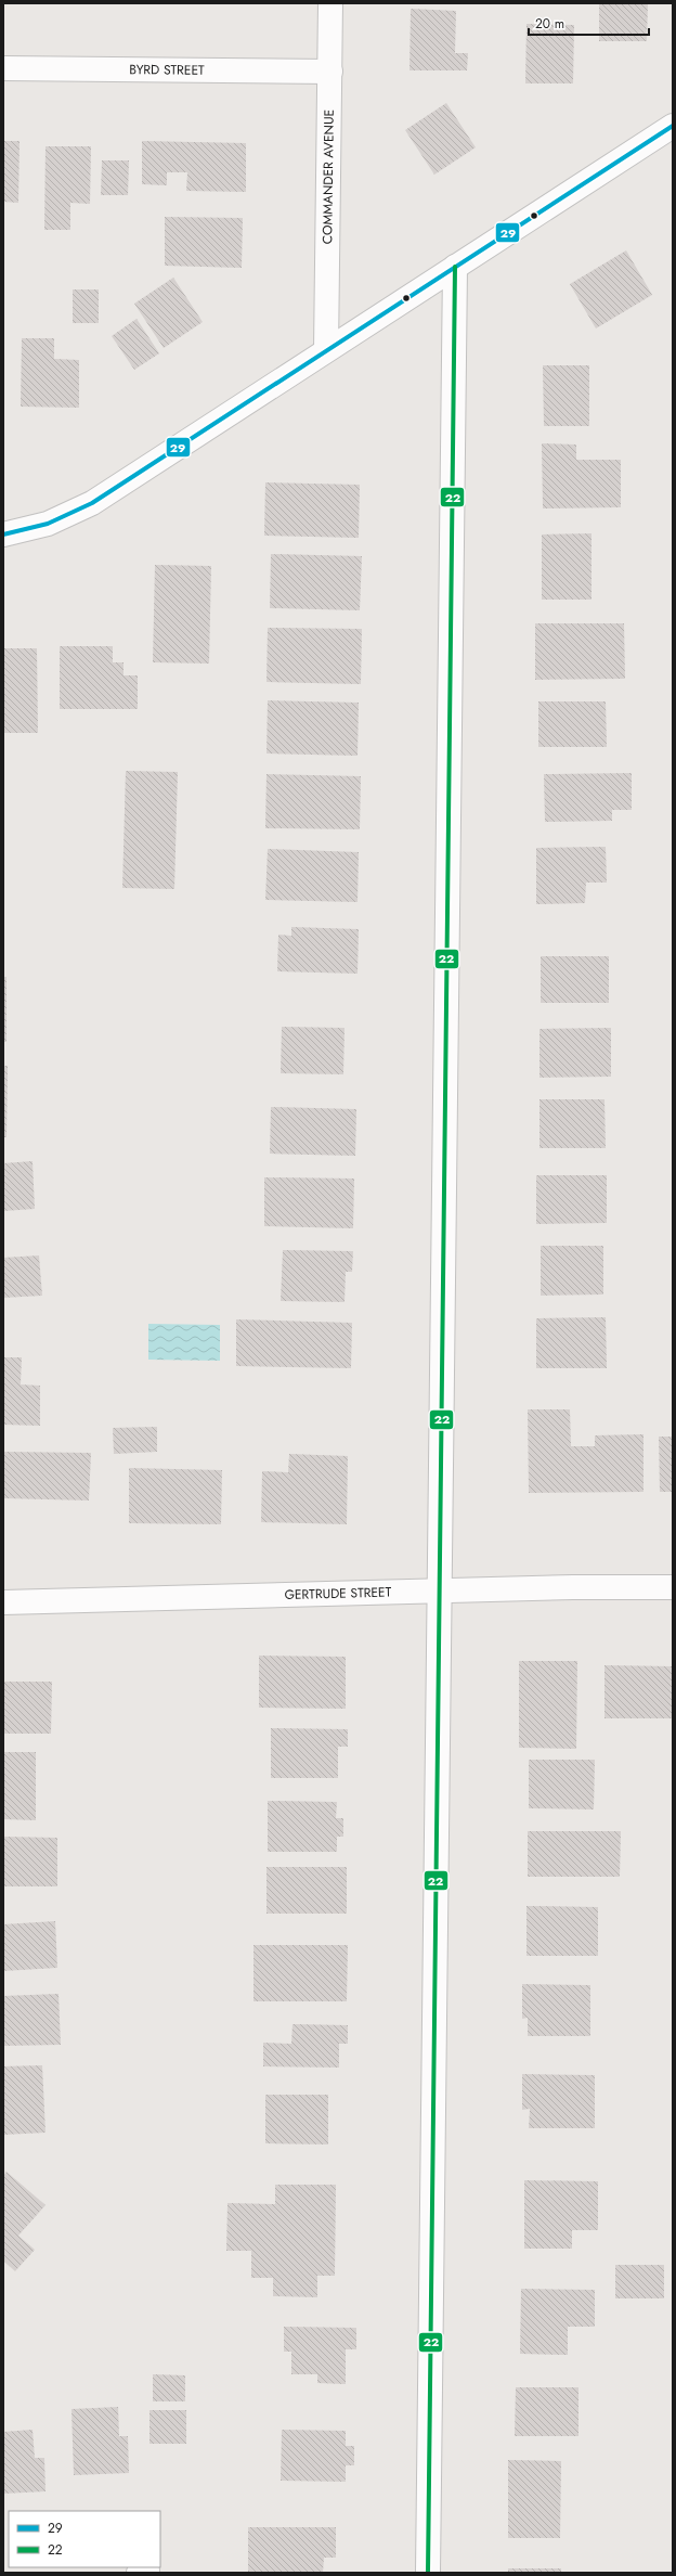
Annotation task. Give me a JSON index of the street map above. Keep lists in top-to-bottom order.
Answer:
{
  "streets": {
    "street": ["BYRD STREET", "COMMANDER AVENUE", "GERTRUDE STREET"]
  },
  "crossings": [
    ["BYRD STREET", "COMMANDER AVENUE"]
  ],
  "lines": ["transit line 29", "transit line 22"],
  "legend": ["29", "22"],
  "scale_bar": "20 m"
}
